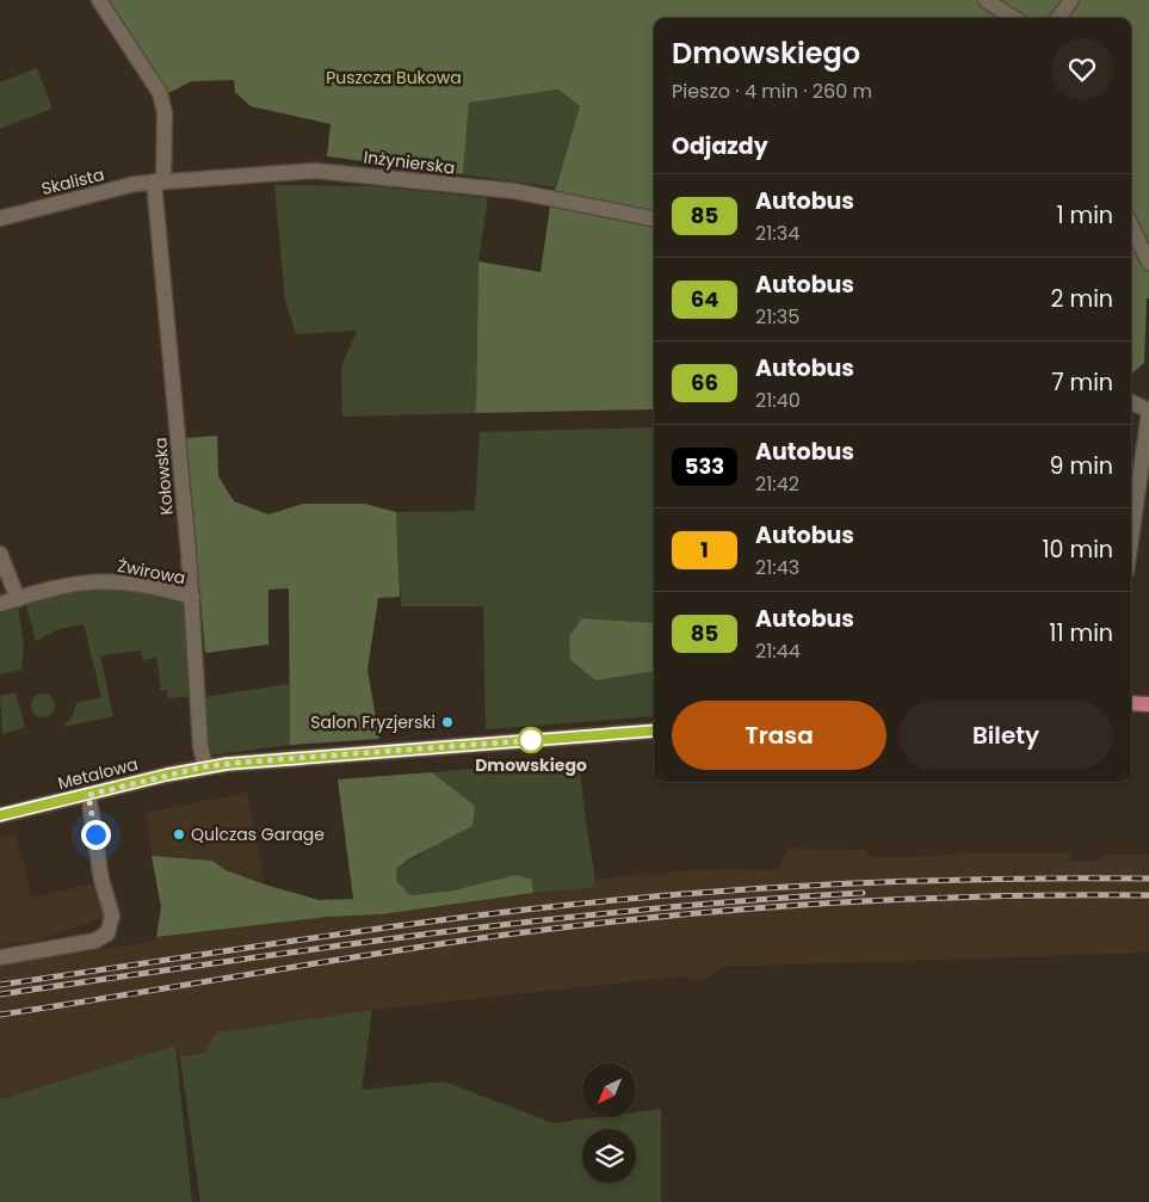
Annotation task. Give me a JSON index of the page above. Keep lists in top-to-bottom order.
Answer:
{
  "streets": {
    "main road": ["Metalowa"],
    "street": [
      "Inżynierska",
      "Skalista",
      "Kołowska",
      "Żwirowa"
    ]
  },
  "crossings": [
    ["Inżynierska", "Skalista"],
    ["Inżynierska", "Kołowska"],
    ["Skalista", "Kołowska"],
    ["Kołowska", "Żwirowa"],
    ["Kołowska", "Metalowa"]
  ],
  "parks": ["Puszcza Bukowa"],
  "places": ["Salon Fryzjerski", "Dmowskiego", "Qulczas Garage"],
  "lines": ["bus line 85"],
  "north": "bottom left",
  "page": {
    "heading": [
      ["Dmowskiego", "Pieszo · 4 min · 260 m"],
      "Odjazdy"
    ],
    "list": [
      {
        "mark": "85",
        "name": "Autobus",
        "note": "21:34",
        "value": "1 min"
      },
      {
        "mark": "64",
        "name": "Autobus",
        "note": "21:35",
        "value": "2 min"
      },
      {
        "mark": "66",
        "name": "Autobus",
        "note": "21:40",
        "value": "7 min"
      },
      {
        "mark": "533",
        "name": "Autobus",
        "note": "21:42",
        "value": "9 min"
      },
      {
        "mark": "1",
        "name": "Autobus",
        "note": "21:43",
        "value": "10 min"
      },
      {
        "mark": "85",
        "name": "Autobus",
        "note": "21:44",
        "value": "11 min"
      }
    ],
    "buttons": ["Trasa", "Bilety"]
  }
}
